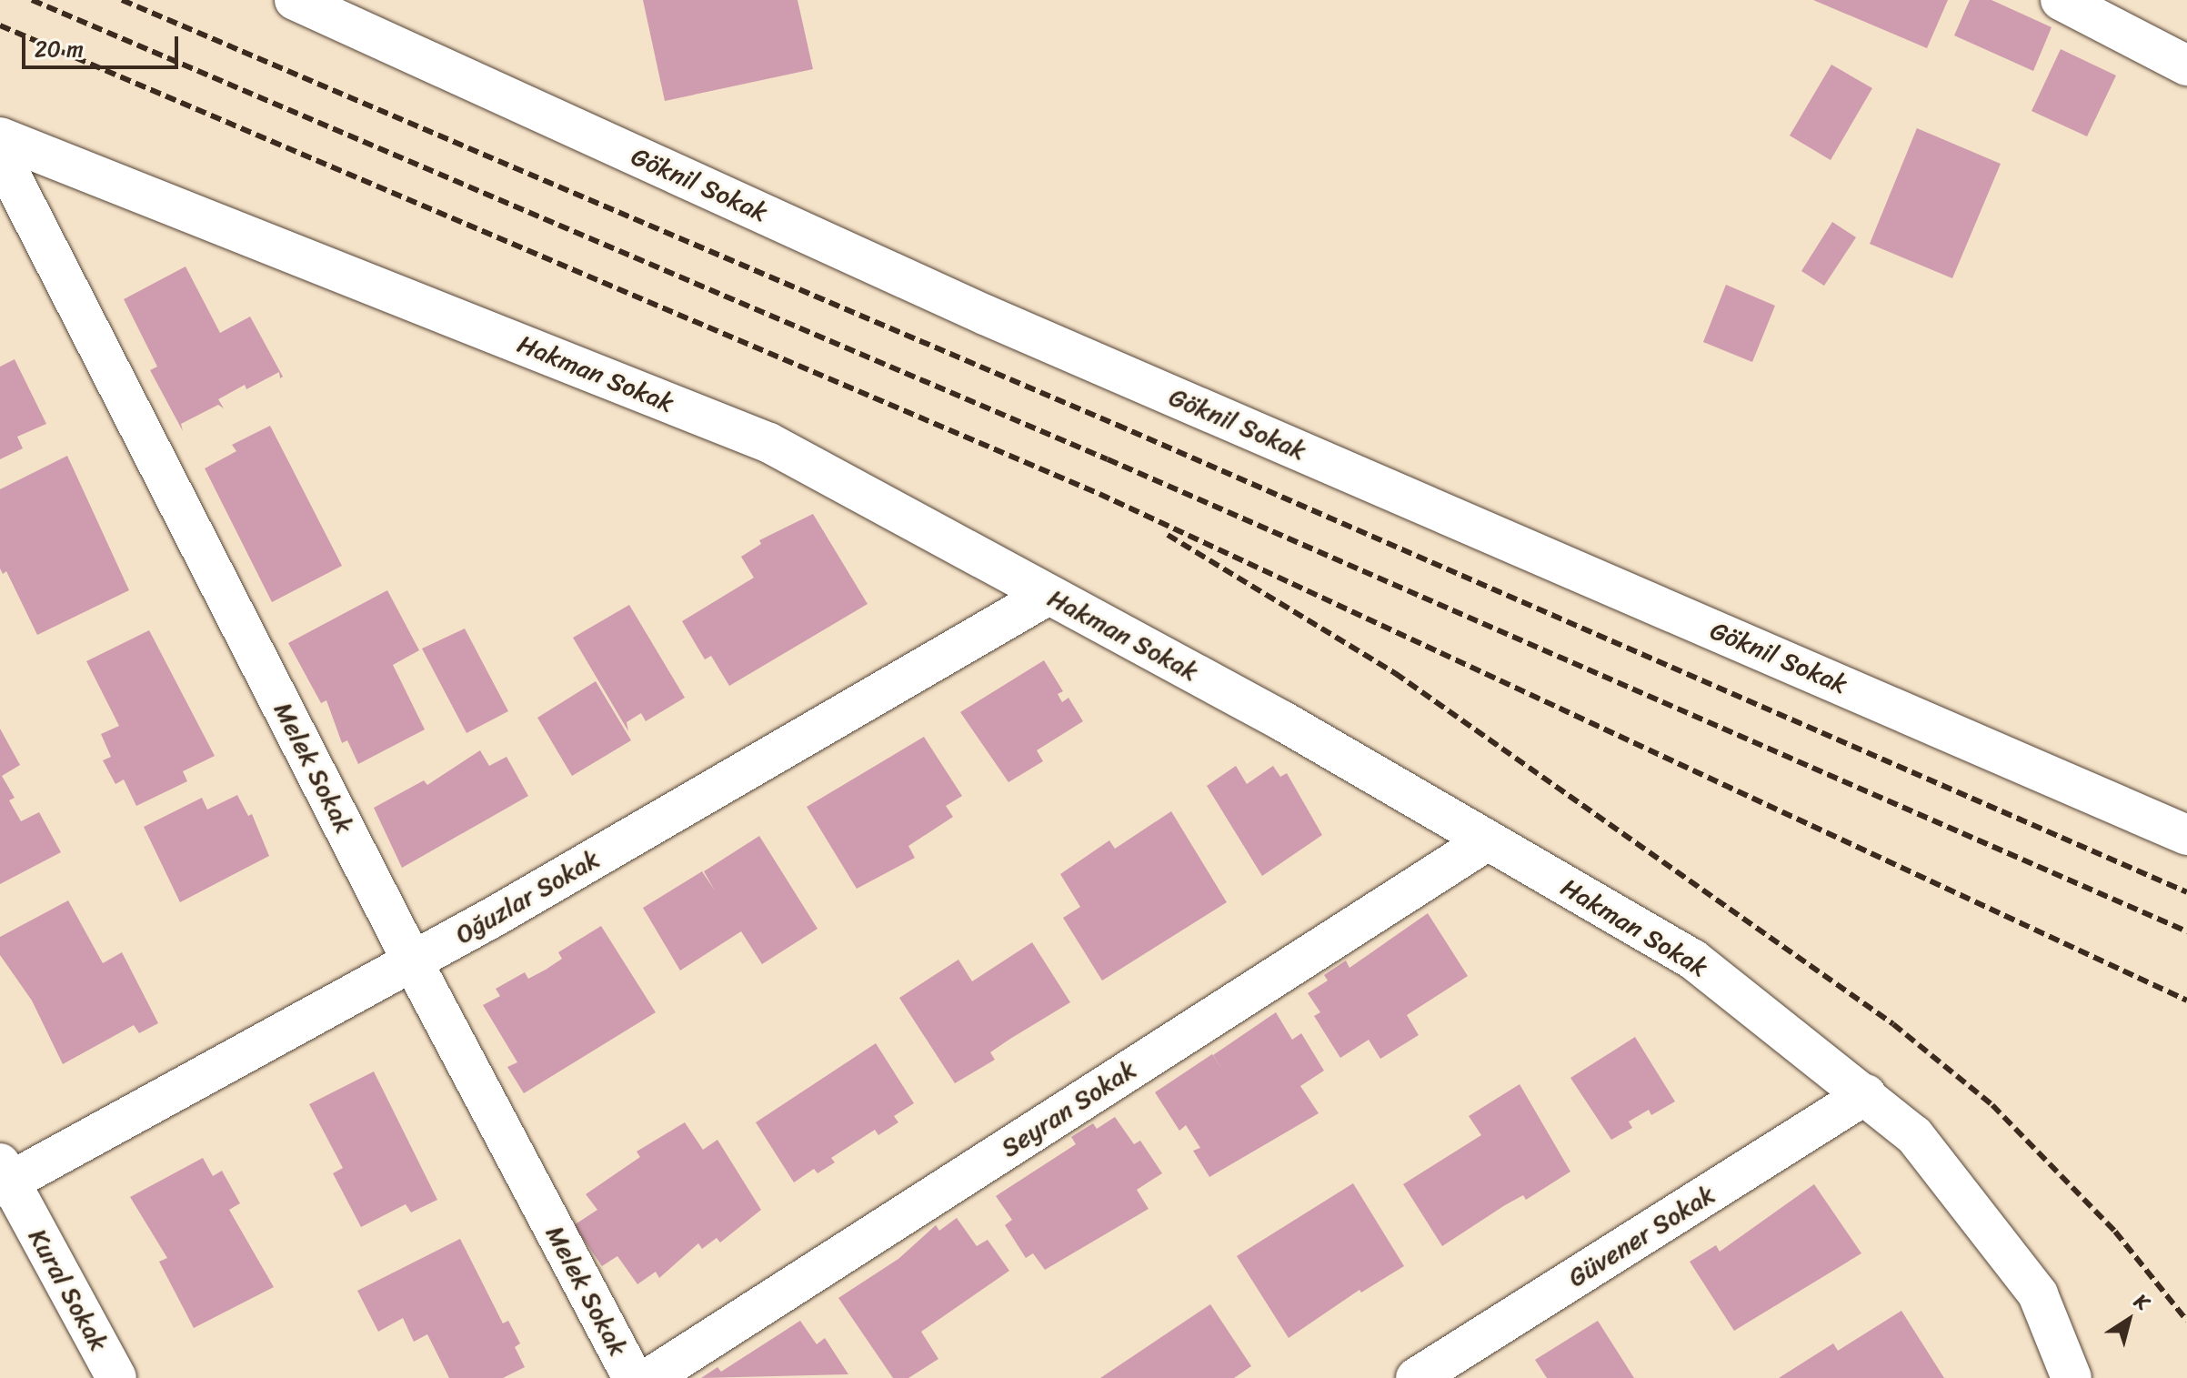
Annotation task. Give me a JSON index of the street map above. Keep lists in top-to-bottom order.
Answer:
{
  "streets": {
    "street": [
      "Göknil Sokak",
      "Hakman Sokak",
      "Melek Sokak",
      "Oğuzlar Sokak",
      "Seyran Sokak",
      "Güvener Sokak",
      "Kural Sokak"
    ]
  },
  "crossings": [
    ["Hakman Sokak", "Oğuzlar Sokak"],
    ["Hakman Sokak", "Seyran Sokak"],
    ["Hakman Sokak", "Güvener Sokak"],
    ["Melek Sokak", "Oğuzlar Sokak"],
    ["Oğuzlar Sokak", "Kural Sokak"]
  ],
  "scale_bar": "20 m",
  "north": "top right"
}
